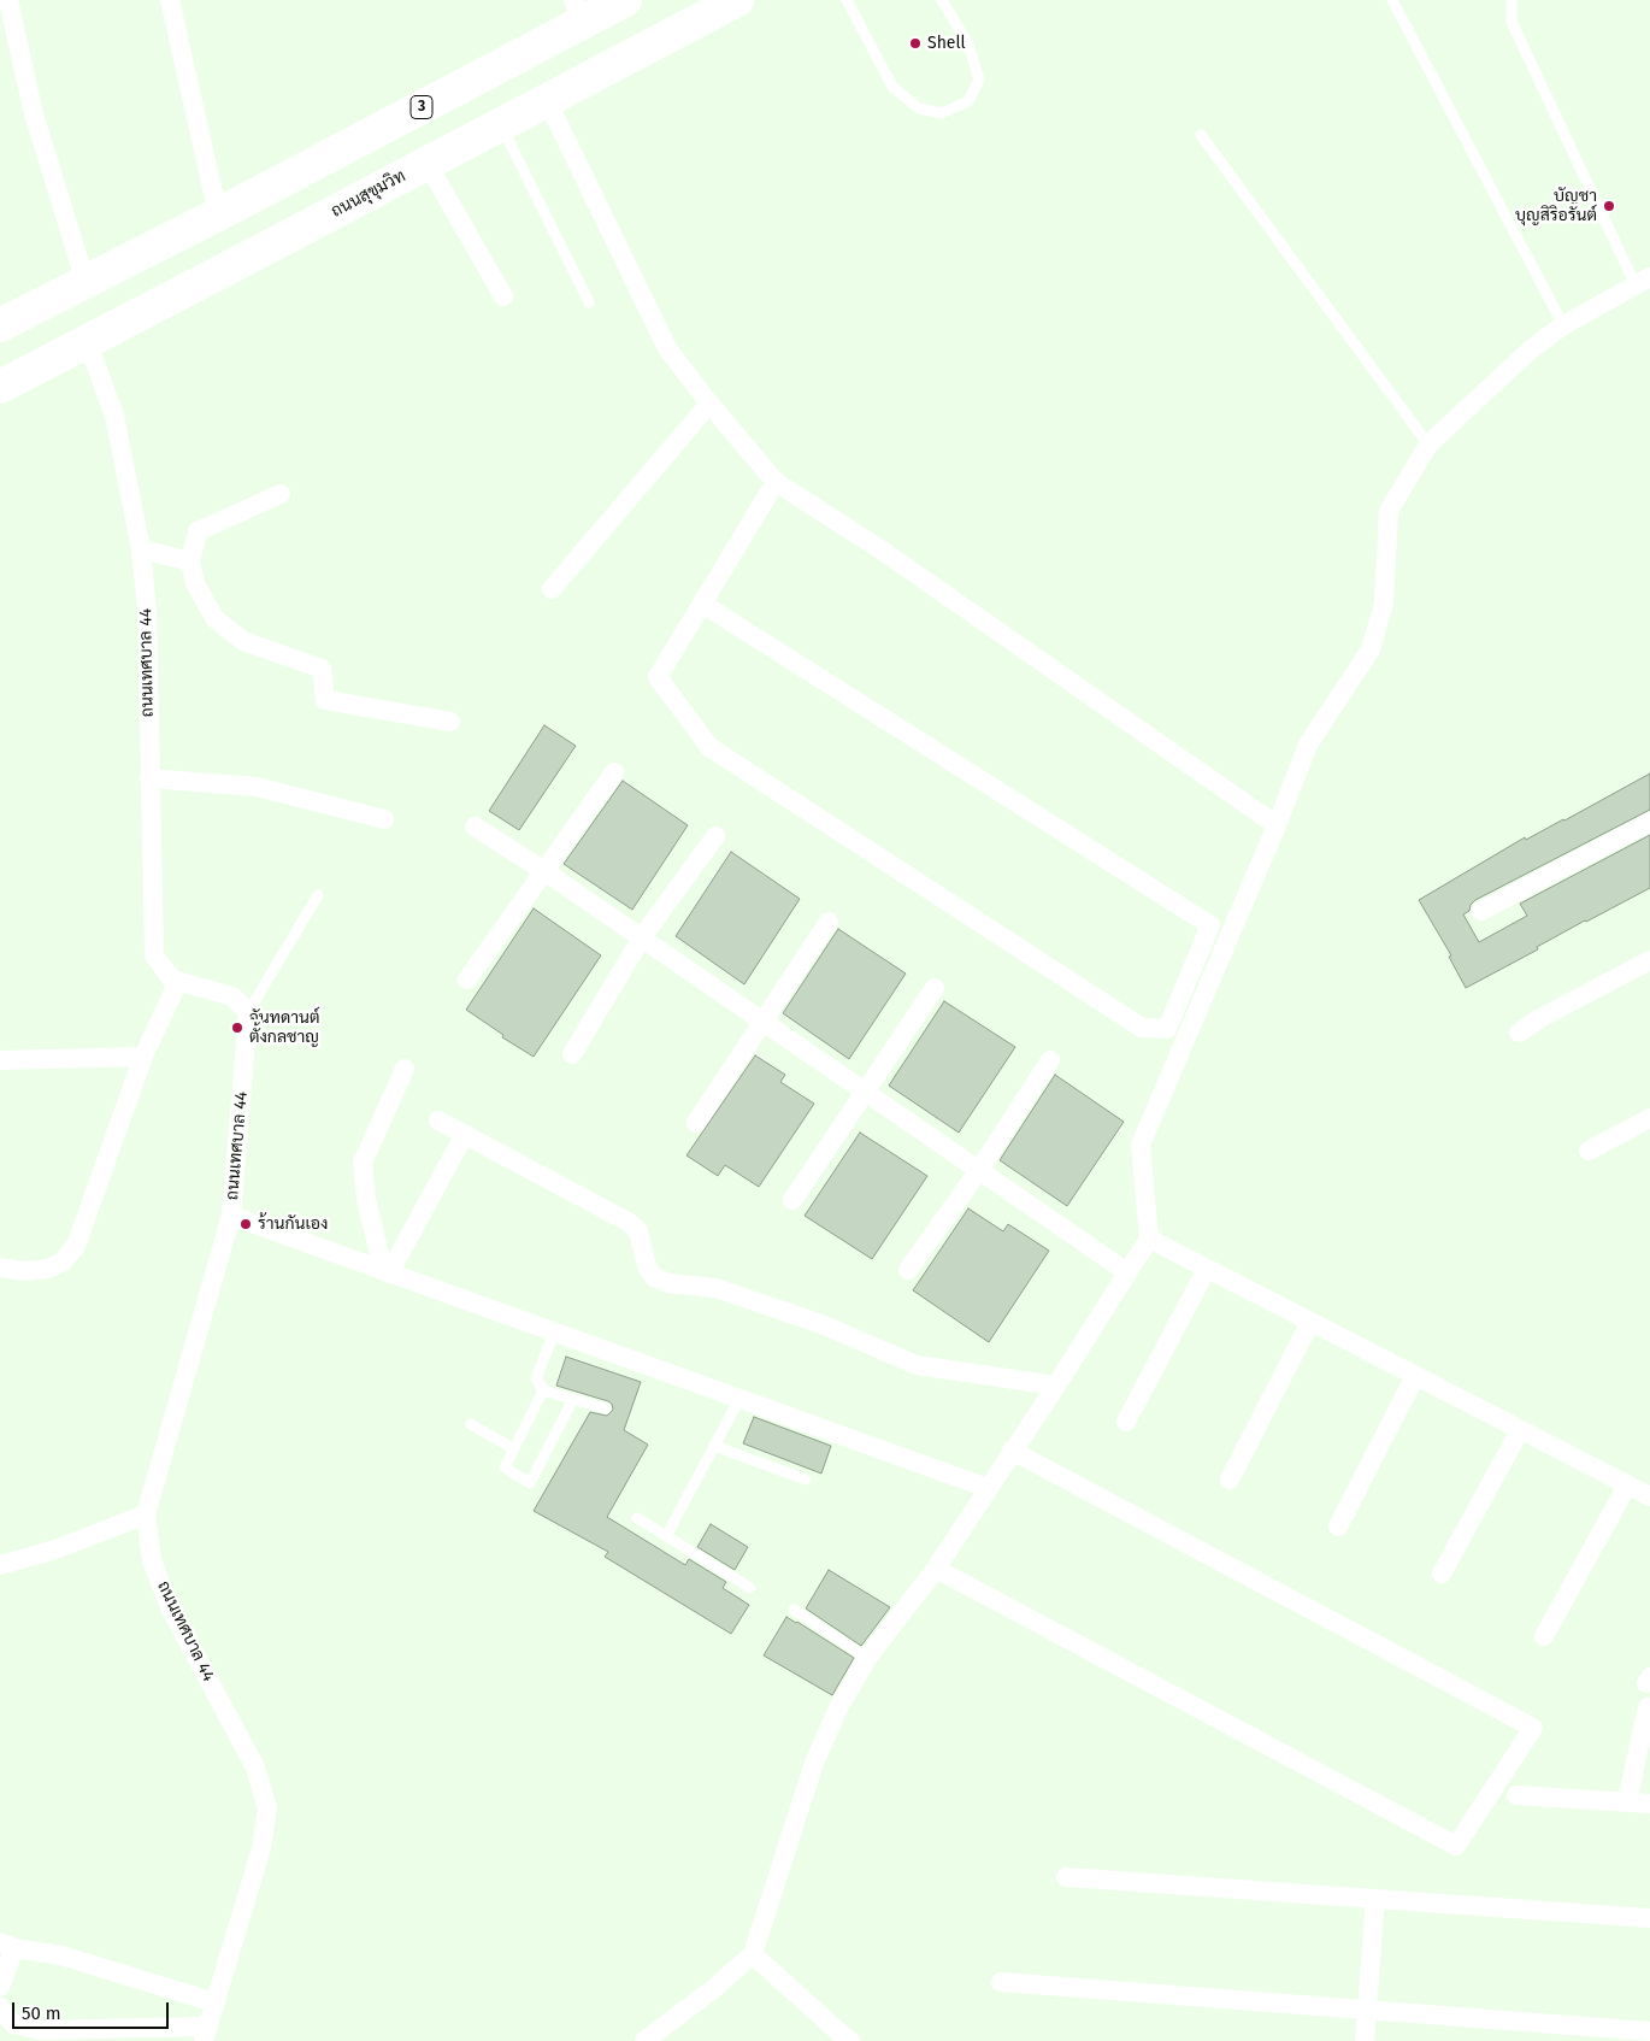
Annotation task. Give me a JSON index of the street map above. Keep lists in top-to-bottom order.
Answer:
{
  "streets": {
    "highway": ["3", "ถนนสุขุมวิท"],
    "street": ["ถนนเทศบาล 44"]
  },
  "crossings": [
    ["ถนนสุขุมวิท", "ถนนเทศบาล 44"]
  ],
  "places": [
    "Shell",
    "บัญชา บุญสิริอรันต์",
    "จันทดานต์ ตั้งกลชาญ",
    "ร้านกันเอง"
  ],
  "scale_bar": "50 m"
}
